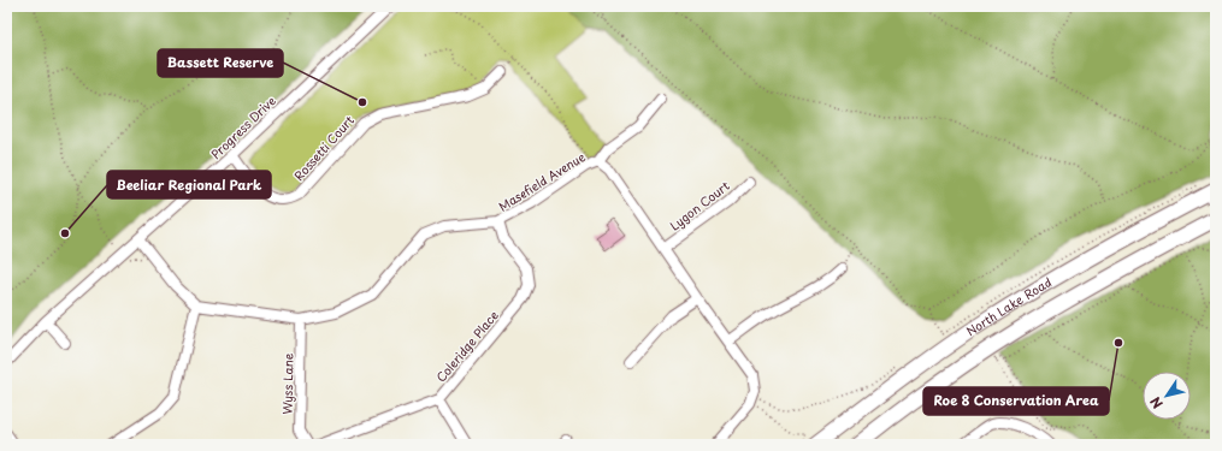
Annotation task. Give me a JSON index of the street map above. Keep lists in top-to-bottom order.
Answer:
{
  "streets": {
    "main road": ["North Lake Road"],
    "street": [
      "Progress Drive",
      "Rossetti Court",
      "Masefield Avenue",
      "Lygon Court",
      "Coleridge Place",
      "Wyss Lane"
    ]
  },
  "crossings": [
    ["Progress Drive", "Rossetti Court"],
    ["Masefield Avenue", "Lygon Court"],
    ["Masefield Avenue", "Coleridge Place"],
    ["Masefield Avenue", "Wyss Lane"]
  ],
  "places": ["Bassett Reserve", "Beeliar Regional Park", "Roe 8 Conservation Area"],
  "north": "bottom left"
}
